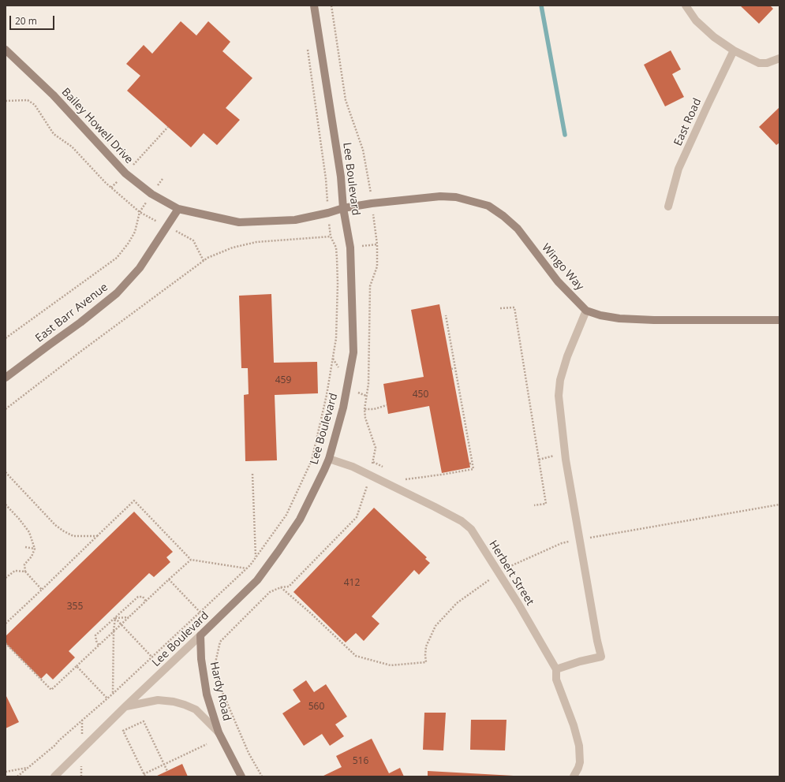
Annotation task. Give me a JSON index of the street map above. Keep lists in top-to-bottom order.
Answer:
{
  "streets": {
    "street": [
      "East Road",
      "Bailey Howell Drive",
      "Lee Boulevard",
      "Wingo Way",
      "East Barr Avenue",
      "Herbert Street",
      "Hardy Road"
    ]
  },
  "crossings": [
    ["Bailey Howell Drive", "East Barr Avenue"],
    ["Lee Boulevard", "Wingo Way"],
    ["Lee Boulevard", "Herbert Street"],
    ["Lee Boulevard", "Hardy Road"]
  ],
  "house_numbers": [
    "459",
    "450",
    "412",
    "355",
    "560",
    "516"
  ],
  "scale_bar": "20 m"
}
